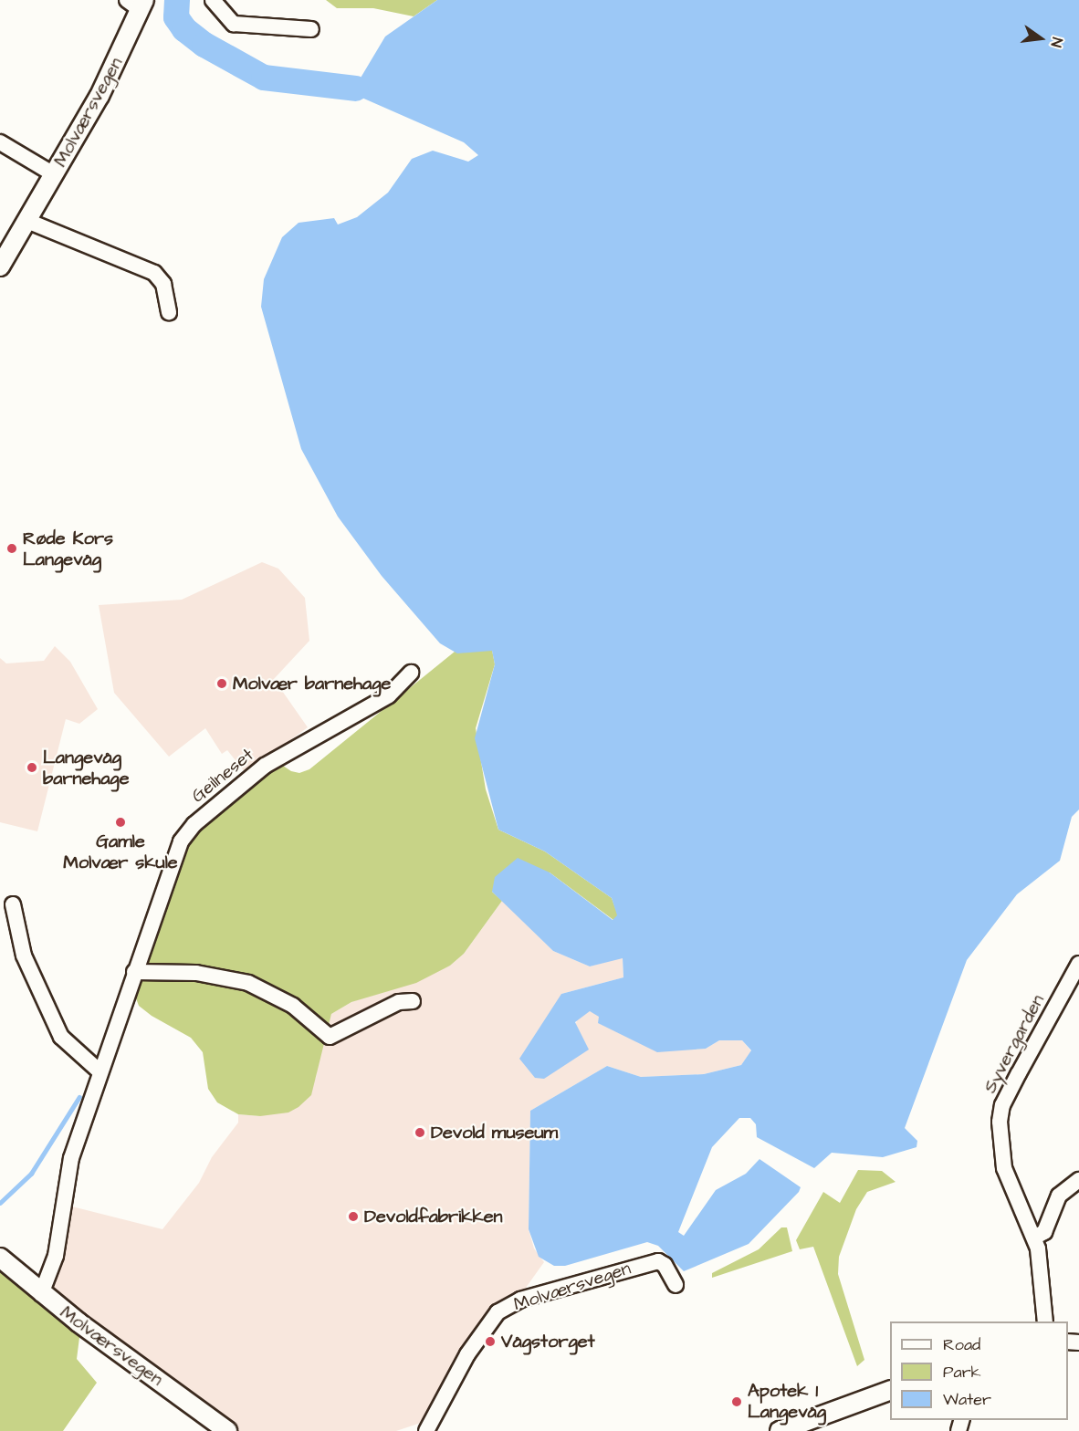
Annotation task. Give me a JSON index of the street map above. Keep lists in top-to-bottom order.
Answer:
{
  "streets": {
    "street": ["Molværsvegen", "Geilneset", "Syvergarden"]
  },
  "crossings": [
    ["Molværsvegen", "Geilneset"]
  ],
  "places": [
    "Røde Kors Langevåg",
    "Molvær barnehage",
    "Langevåg barnehage",
    "Gamle Molvær skule",
    "Devold museum",
    "Devoldfabrikken",
    "Vågstorget",
    "Apotek 1 Langevåg"
  ],
  "legend": ["Road", "Park", "Water"],
  "north": "right"
}
